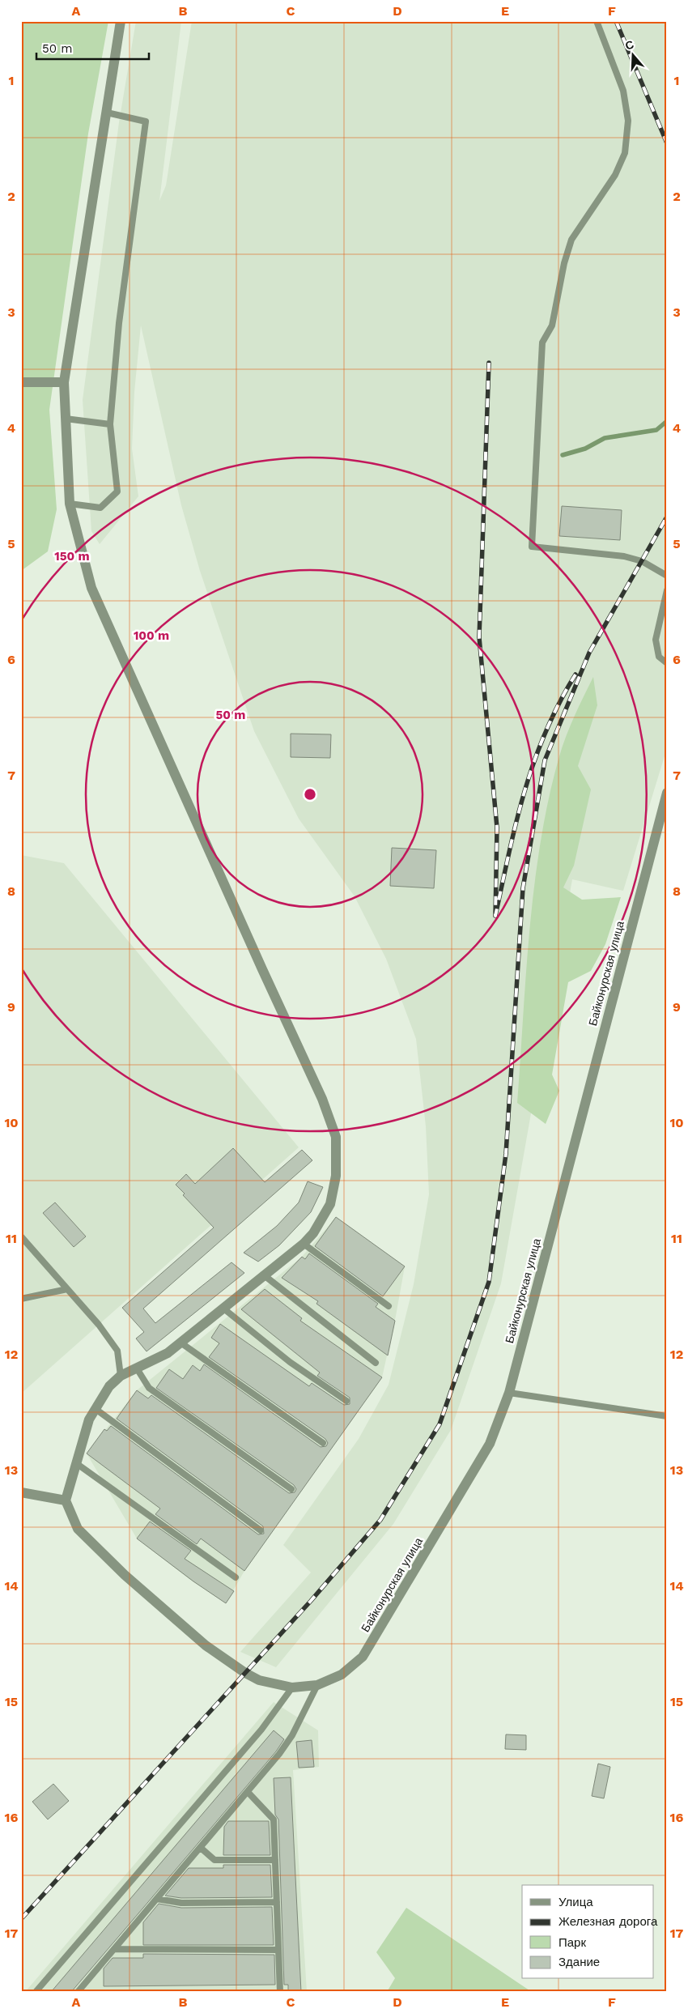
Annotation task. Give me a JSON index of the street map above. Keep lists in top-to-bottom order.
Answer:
{
  "streets": {
    "street": ["Байконурская улица"]
  },
  "legend": [
    "Улица",
    "Железная дорога",
    "Парк",
    "Здание"
  ],
  "scale_bar": "50 m",
  "north": "top",
  "grid": {
    "columns": [
      "A",
      "B",
      "C",
      "D",
      "E",
      "F"
    ],
    "rows": [
      "1",
      "2",
      "3",
      "4",
      "5",
      "6",
      "7",
      "8",
      "9",
      "10",
      "11",
      "12",
      "13",
      "14",
      "15",
      "16",
      "17"
    ]
  },
  "rings": ["150 m", "100 m", "50 m"]
}
